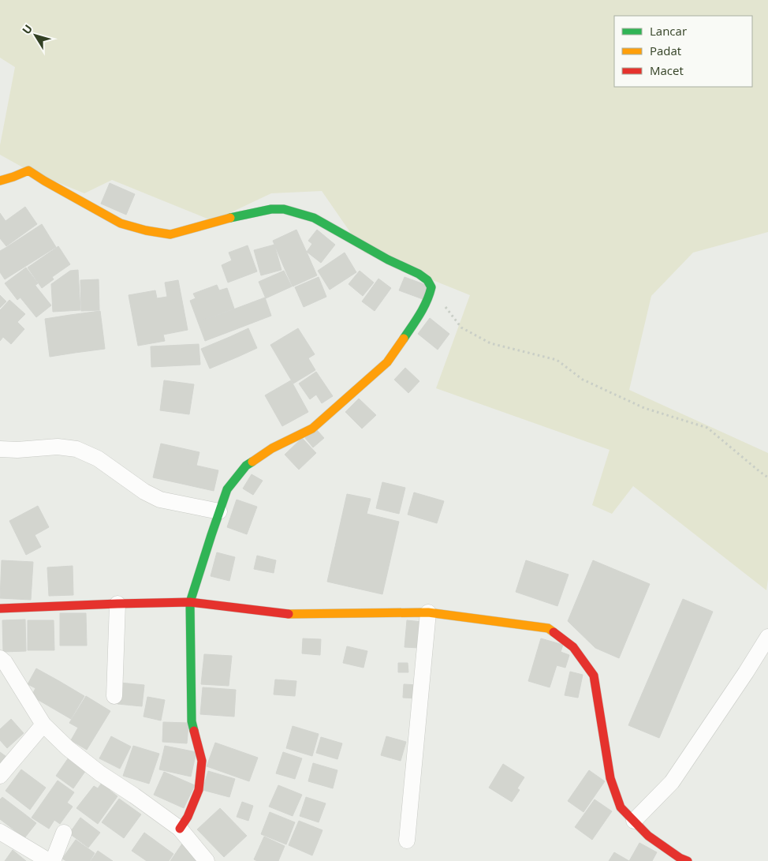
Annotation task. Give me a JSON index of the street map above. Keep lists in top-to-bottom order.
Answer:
{
  "legend": ["Lancar", "Padat", "Macet"],
  "north": "top left"
}
